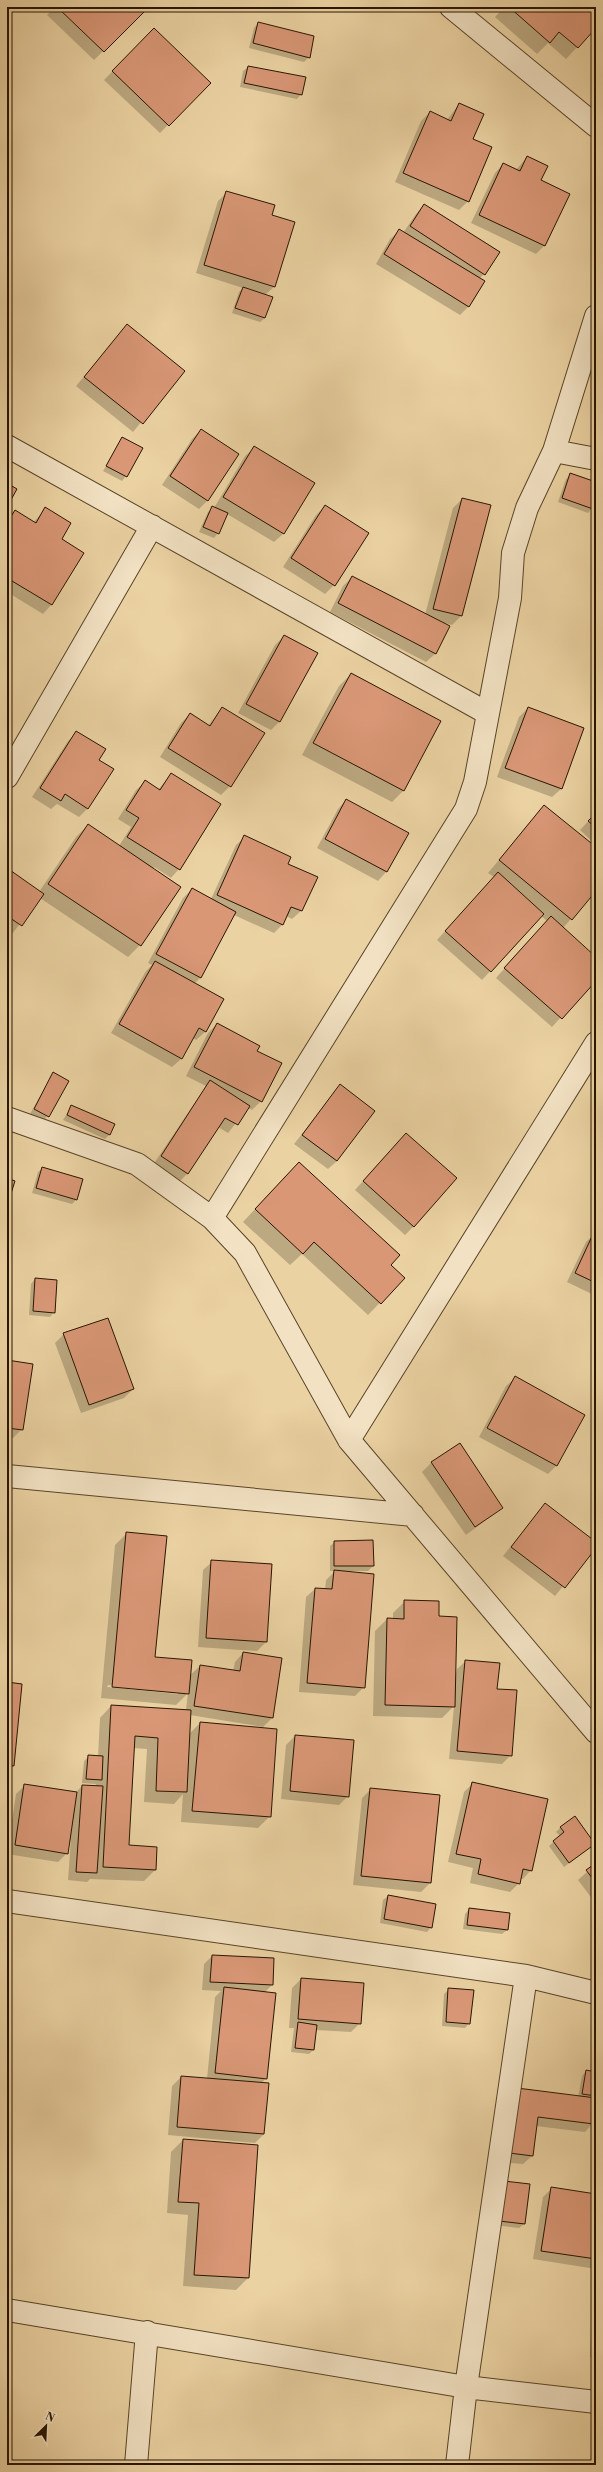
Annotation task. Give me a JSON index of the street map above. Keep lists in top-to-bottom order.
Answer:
{
  "north": "top right"
}
